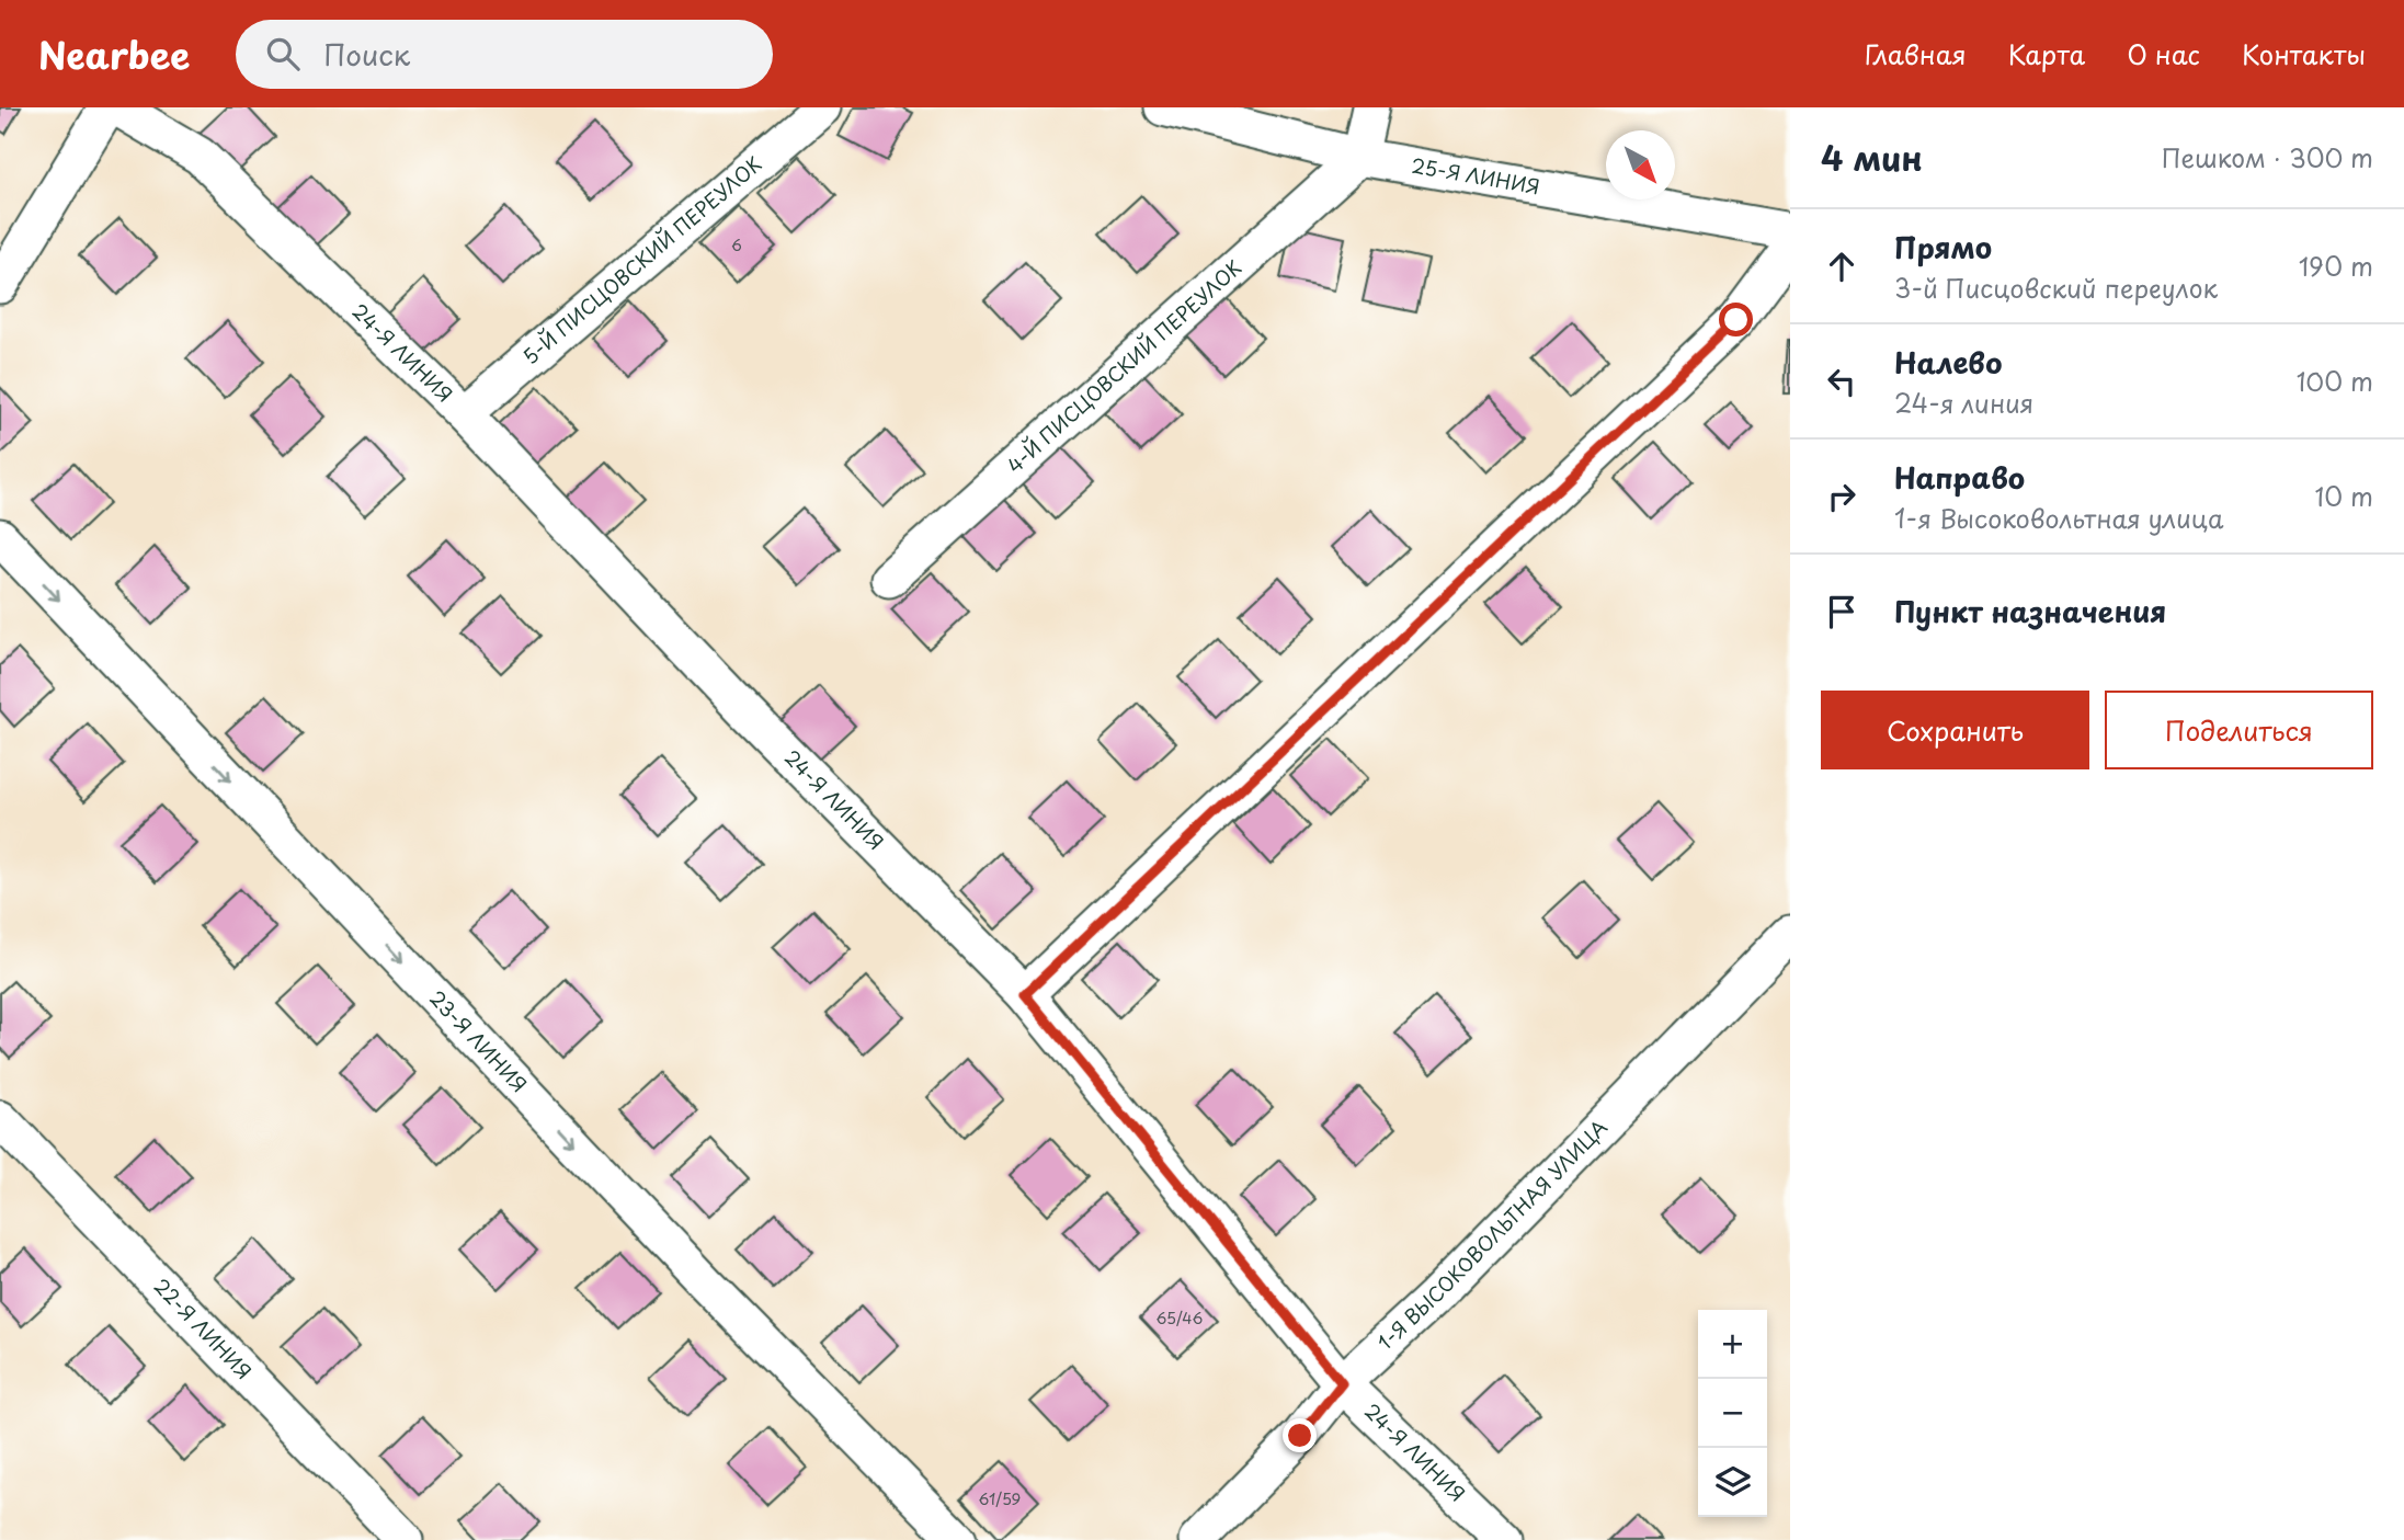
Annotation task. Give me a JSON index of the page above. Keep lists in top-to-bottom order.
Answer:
{
  "streets": {
    "street": [
      "25-Я ЛИНИЯ",
      "5-Й ПИСЦОВСКИЙ ПЕРЕУЛОК",
      "24-Я ЛИНИЯ",
      "4-Й ПИСЦОВСКИЙ ПЕРЕУЛОК",
      "23-Я ЛИНИЯ",
      "1-Я ВЫСОКОВОЛЬТНАЯ УЛИЦА",
      "22-Я ЛИНИЯ"
    ]
  },
  "crossings": [
    ["25-Я ЛИНИЯ", "4-Й ПИСЦОВСКИЙ ПЕРЕУЛОК"],
    ["5-Й ПИСЦОВСКИЙ ПЕРЕУЛОК", "24-Я ЛИНИЯ"],
    ["24-Я ЛИНИЯ", "1-Я ВЫСОКОВОЛЬТНАЯ УЛИЦА"]
  ],
  "one_way": ["23-Я ЛИНИЯ"],
  "house_numbers": ["6", "65/46", "61/59"],
  "north": "bottom right",
  "page": {
    "header": "Nearbee",
    "search": "Поиск",
    "nav": [
      "Главная",
      "Карта",
      "О нас",
      "Контакты"
    ],
    "heading": ["4 мин", "Пешком · 300 m"],
    "list": [
      ["Прямо", "3-й Писцовский переулок", "190 m"],
      ["Налево", "24-я линия", "100 m"],
      ["Направо", "1-я Высоковольтная улица", "10 m"],
      "Пункт назначения"
    ],
    "buttons": ["Сохранить", "Поделиться"],
    "map_buttons": ["+", "−"]
  }
}
